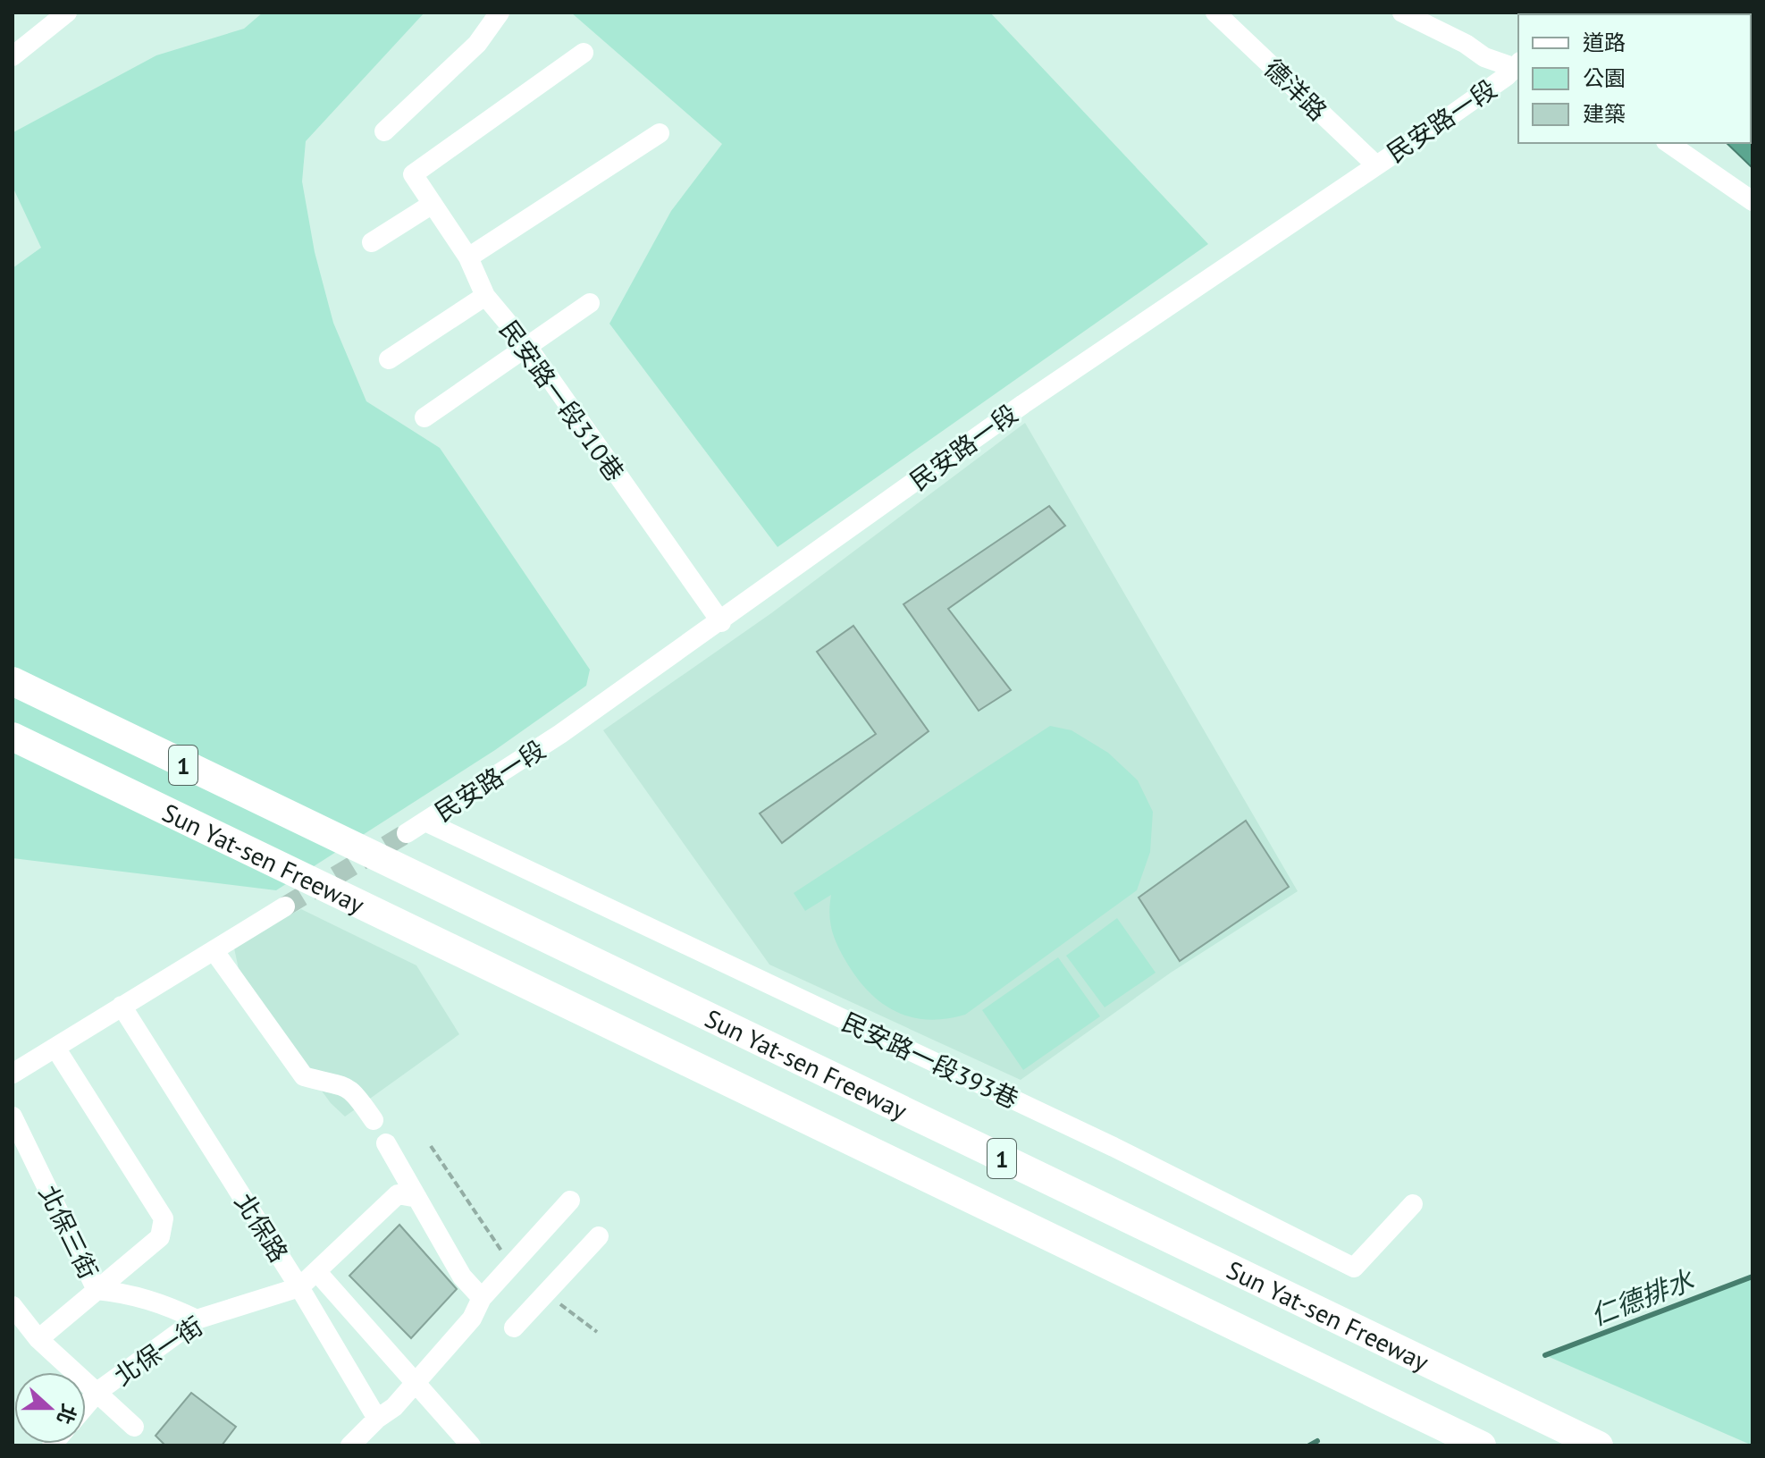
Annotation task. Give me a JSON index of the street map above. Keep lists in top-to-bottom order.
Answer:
{
  "streets": {
    "highway": ["1", "Sun Yat-sen Freeway"],
    "street": [
      "德洋路",
      "民安路一段",
      "民安路一段310巷",
      "民安路一段393巷",
      "北保路",
      "北保三街",
      "北保一街"
    ]
  },
  "crossings": [
    ["德洋路", "民安路一段"],
    ["民安路一段", "民安路一段310巷"],
    ["民安路一段", "民安路一段393巷"],
    ["北保路", "北保一街"],
    ["北保三街", "北保一街"]
  ],
  "water": ["仁德排水"],
  "legend": ["道路", "公園", "建築"],
  "north": "right"
}
